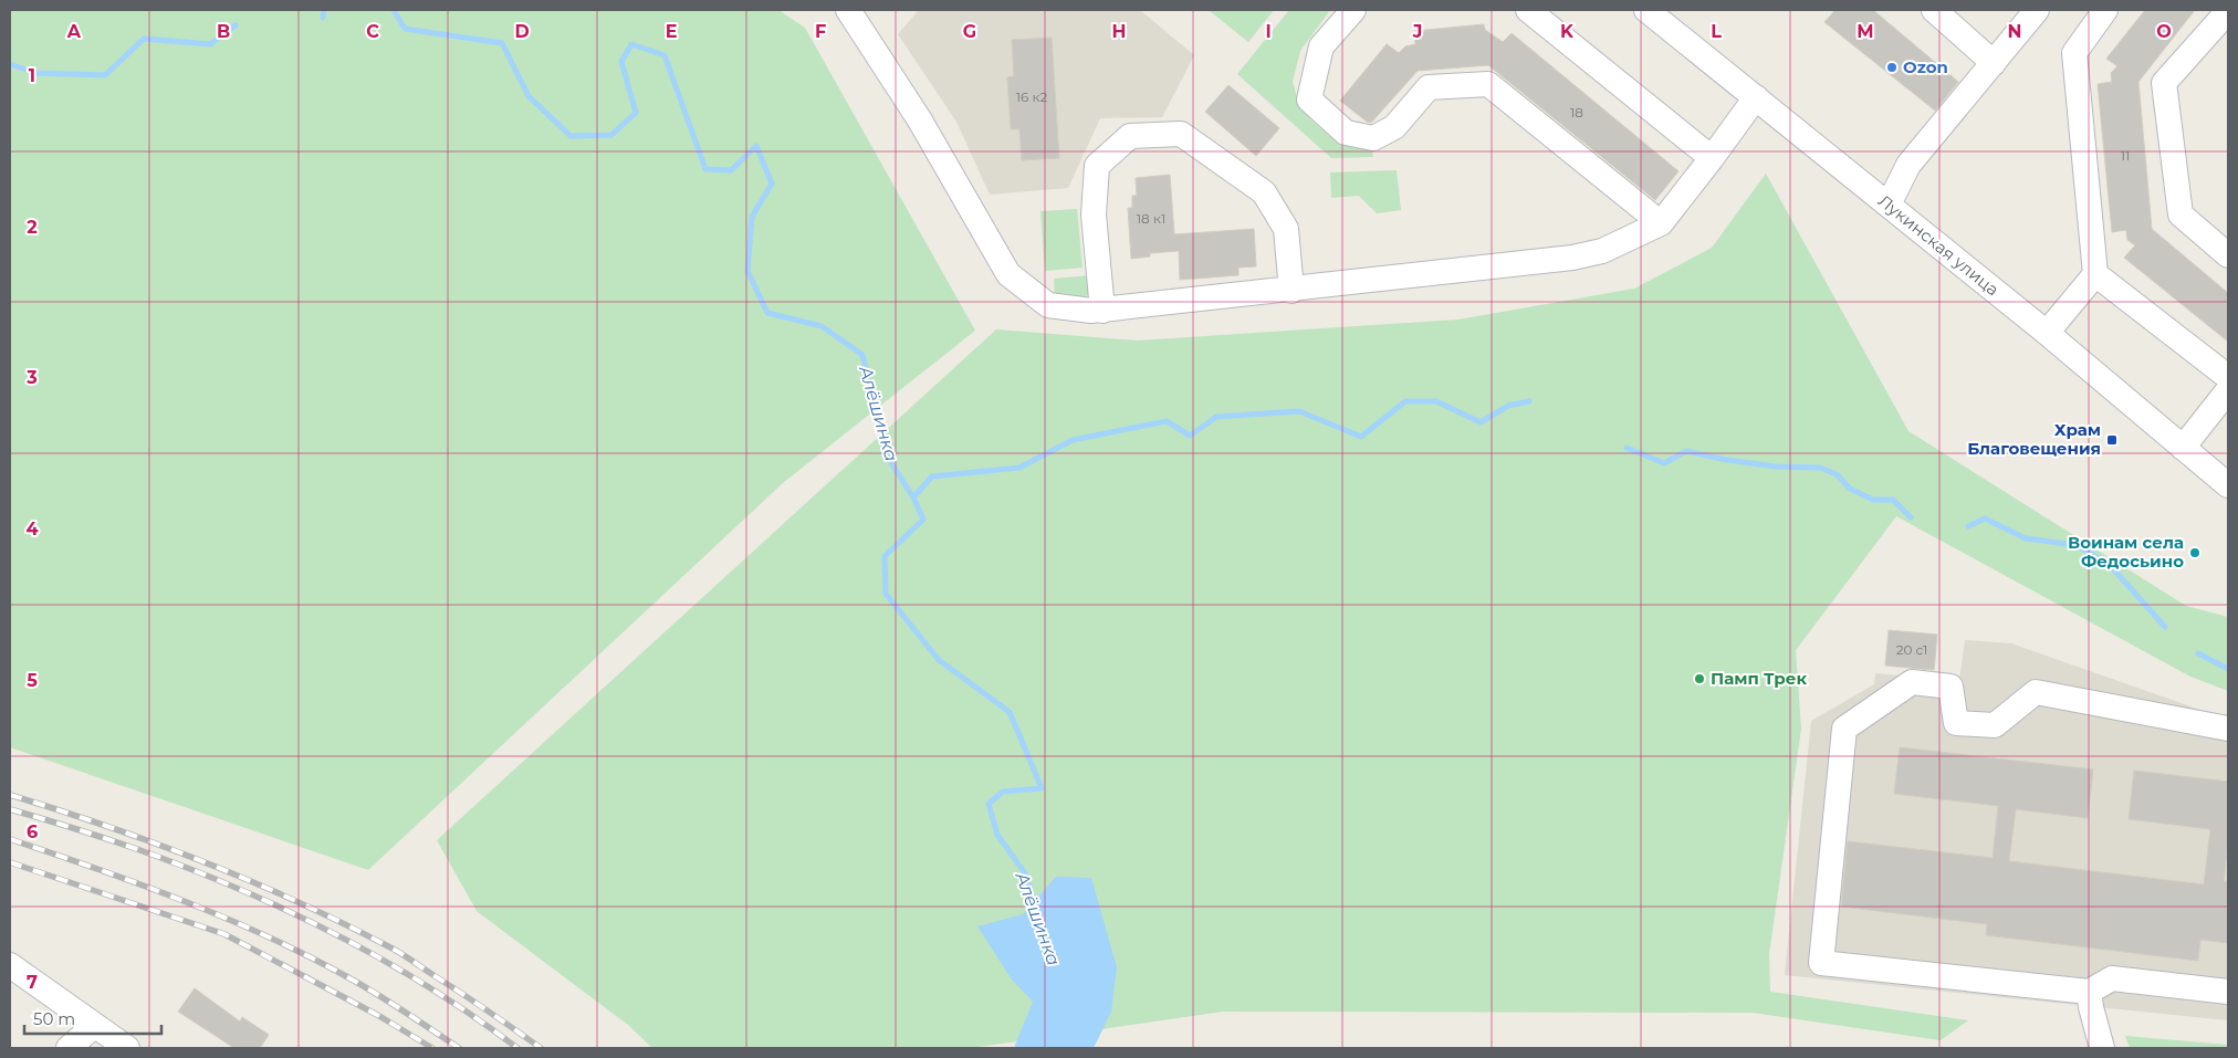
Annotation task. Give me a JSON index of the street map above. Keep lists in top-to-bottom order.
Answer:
{
  "streets": {
    "street": ["Лукинская улица"]
  },
  "water": ["Алёшинка"],
  "places": {
    "other": ["Ozon", "Воинам села Федосьино", "Памп Трек"],
    "transit": ["Храм Благовещения"]
  },
  "house_numbers": [
    "16 к2",
    "18",
    "11",
    "18 к1",
    "20 с1"
  ],
  "scale_bar": "50 m",
  "grid": {
    "columns": [
      "A",
      "B",
      "C",
      "D",
      "E",
      "F",
      "G",
      "H",
      "I",
      "J",
      "K",
      "L",
      "M",
      "N",
      "O"
    ],
    "rows": [
      "1",
      "2",
      "3",
      "4",
      "5",
      "6",
      "7"
    ]
  }
}
